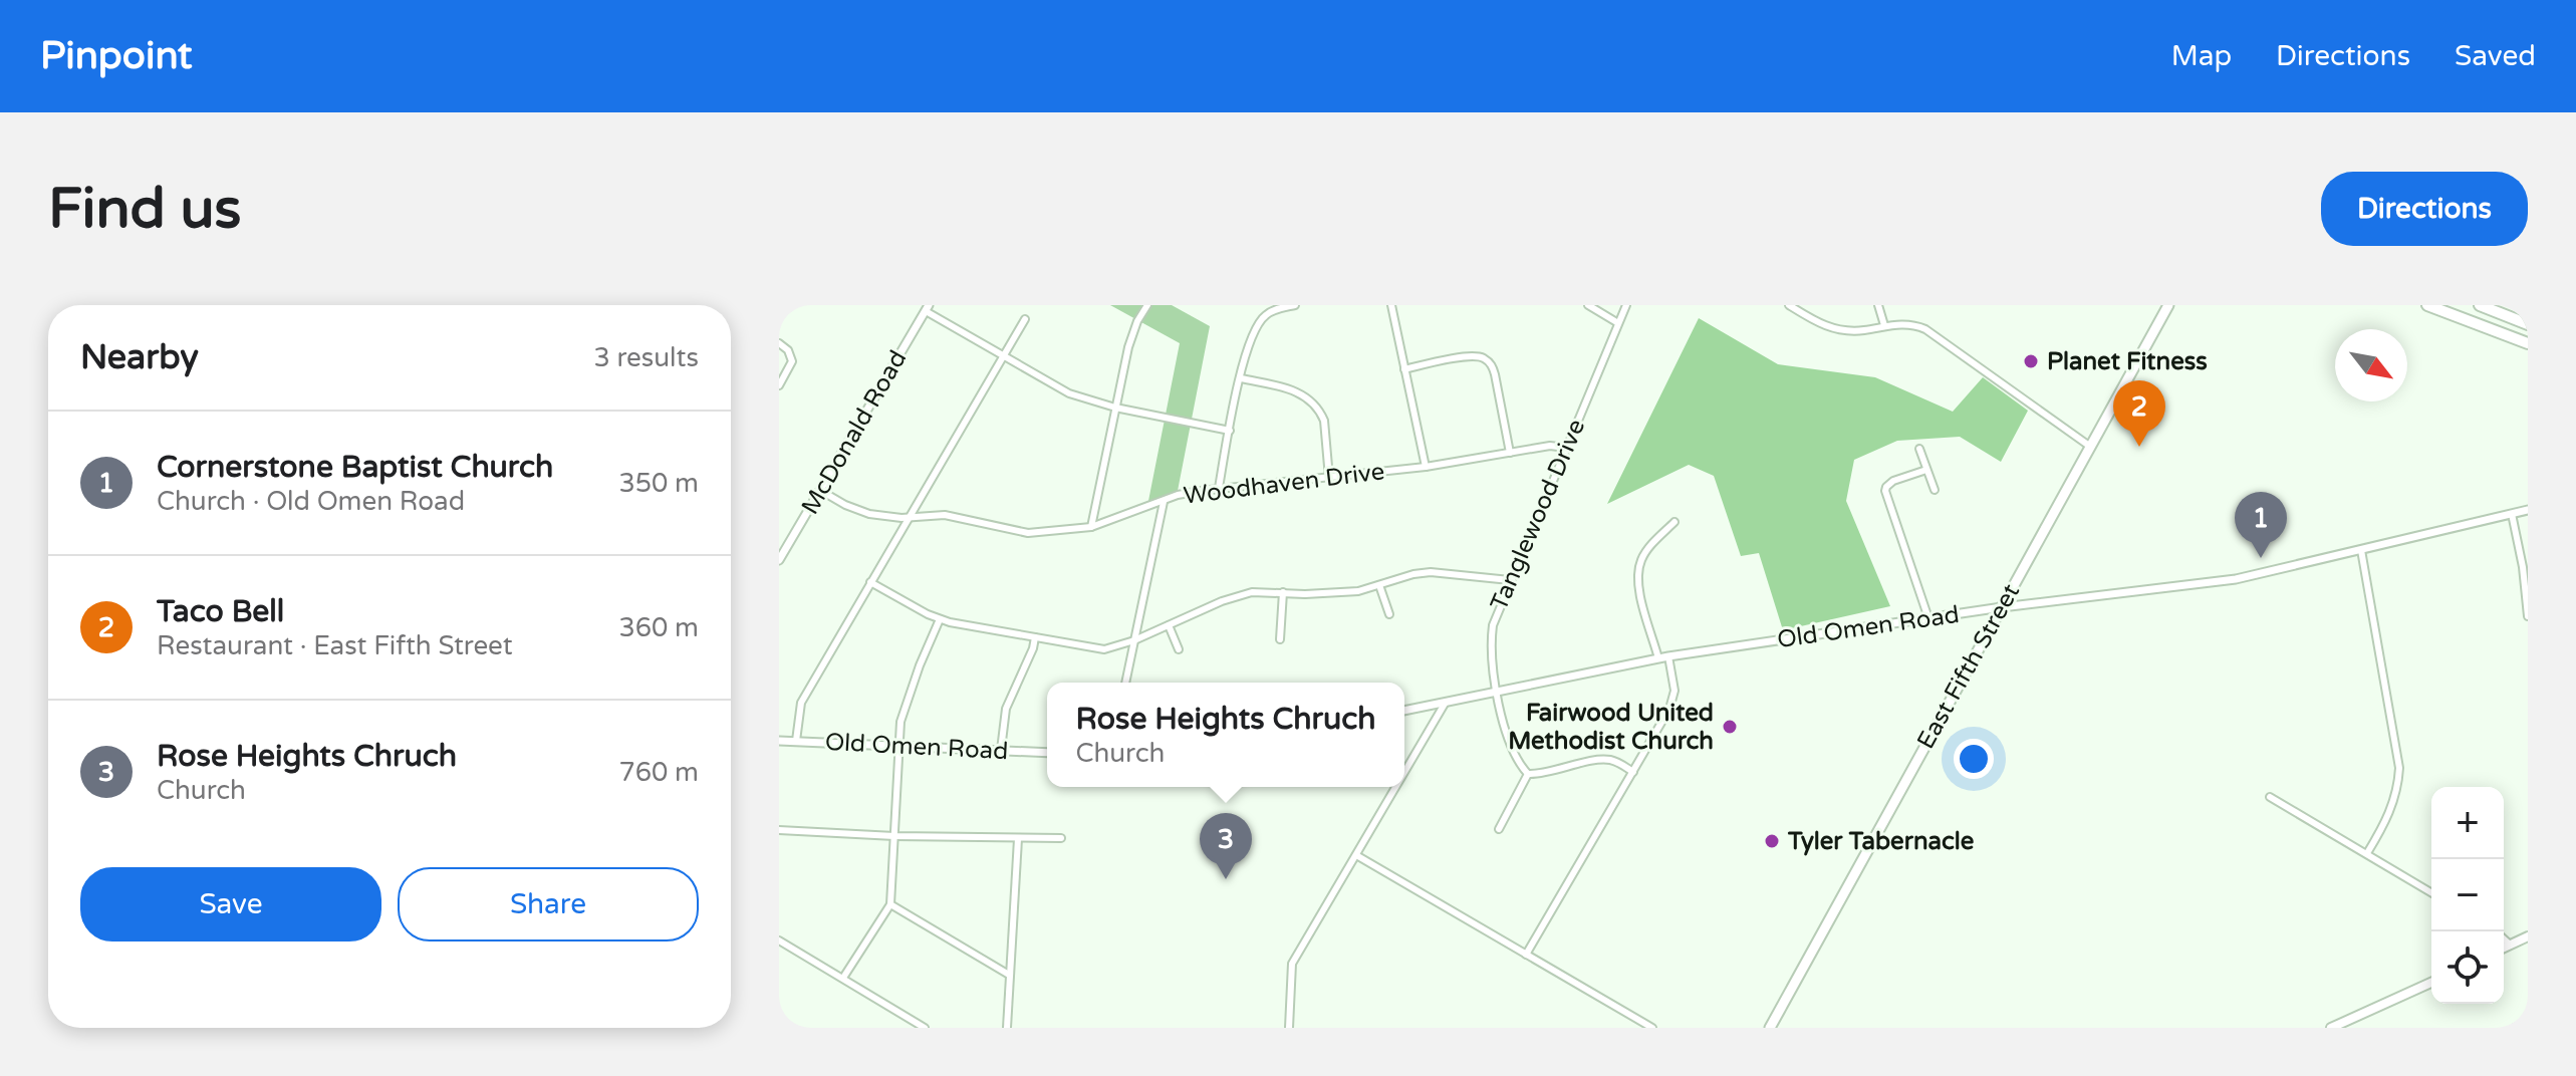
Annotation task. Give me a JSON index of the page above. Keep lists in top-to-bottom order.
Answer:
{
  "streets": {
    "main road": ["East Fifth Street"],
    "street": [
      "McDonald Road",
      "Woodhaven Drive",
      "Tanglewood Drive",
      "Old Omen Road"
    ]
  },
  "crossings": [
    ["McDonald Road", "Woodhaven Drive"],
    ["Woodhaven Drive", "Tanglewood Drive"],
    ["Tanglewood Drive", "Old Omen Road"],
    ["Old Omen Road", "East Fifth Street"]
  ],
  "places": ["Planet Fitness", "Fairwood United Methodist Church", "Tyler Tabernacle"],
  "north": "bottom right",
  "page": {
    "header": "Pinpoint",
    "nav": ["Map", "Directions", "Saved"],
    "buttons": [
      "Directions",
      ["Save", "Share"]
    ],
    "title": "Find us",
    "heading": ["Nearby", "3 results"],
    "pins": ["2", "1", "3"],
    "list": [
      {
        "mark": "1",
        "name": "Cornerstone Baptist Church",
        "note": "Church · Old Omen Road",
        "value": "350 m"
      },
      {
        "mark": "2",
        "name": "Taco Bell",
        "note": "Restaurant · East Fifth Street",
        "value": "360 m"
      },
      {
        "mark": "3",
        "name": "Rose Heights Chruch",
        "note": "Church",
        "value": "760 m"
      }
    ],
    "popup": ["Rose Heights Chruch", "Church"],
    "map_buttons": ["+", "−"]
  }
}
